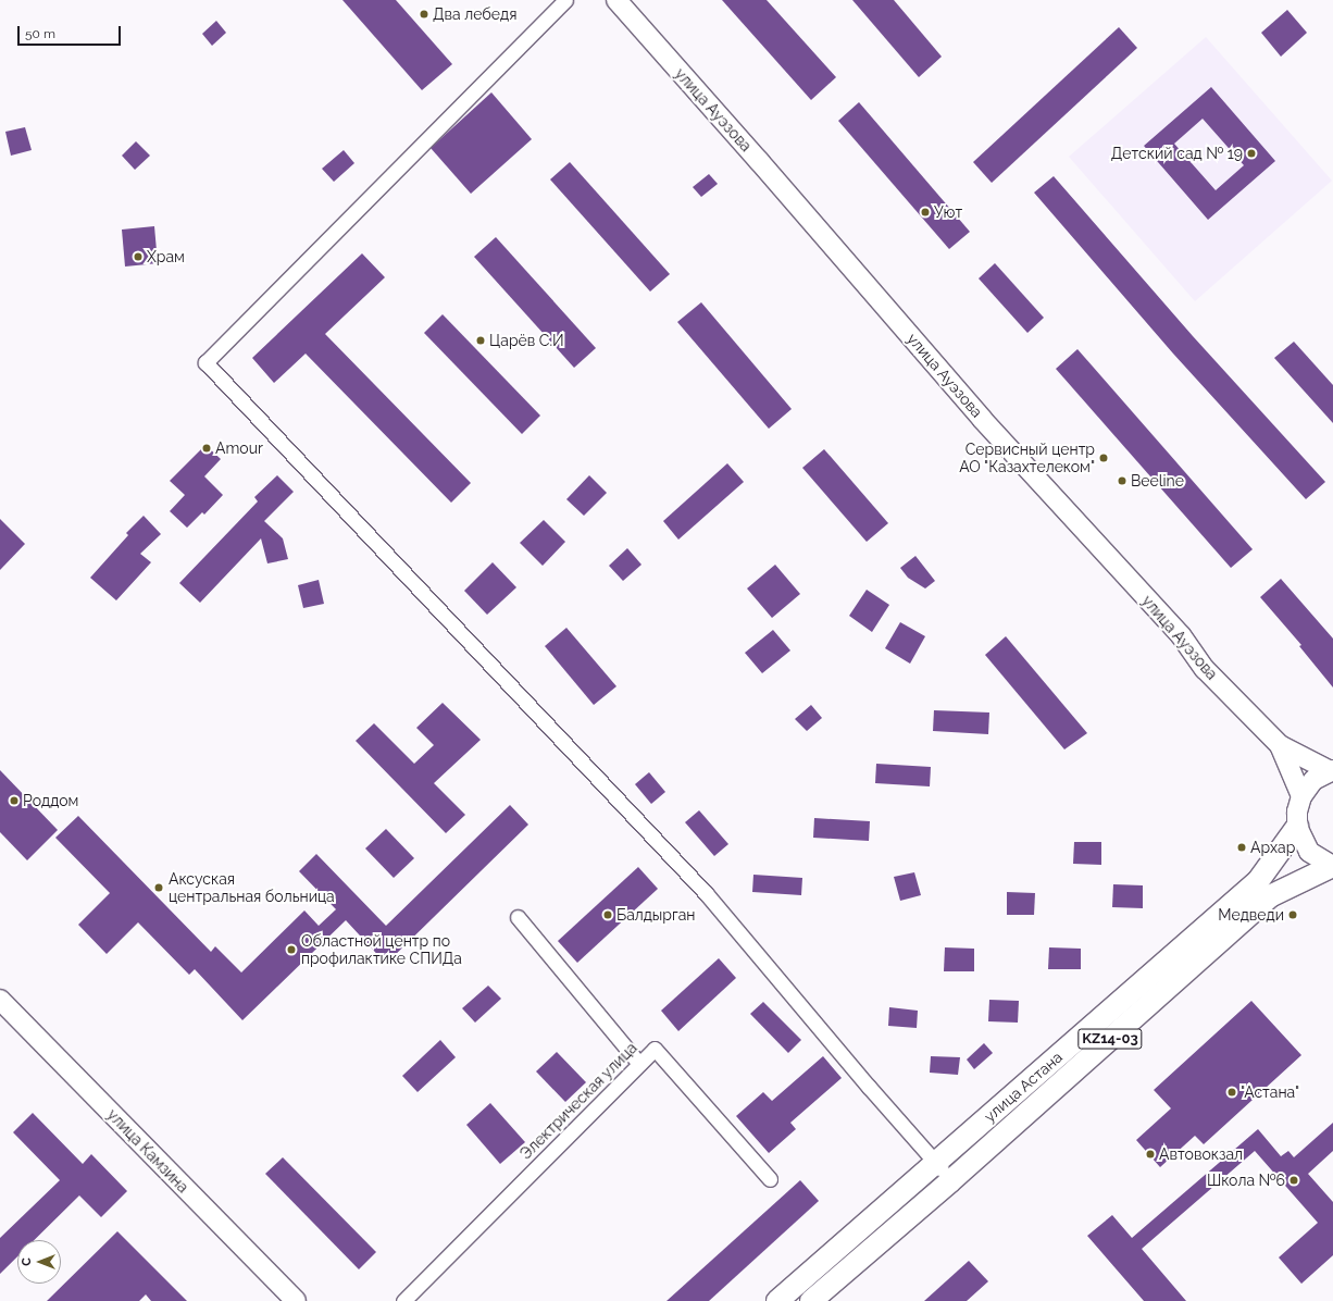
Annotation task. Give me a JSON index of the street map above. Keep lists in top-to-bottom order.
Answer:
{
  "streets": {
    "main road": ["KZ14-03", "улица Астана"],
    "street": ["улица Ауэзова", "Электрическая улица", "улица Камзина"]
  },
  "places": [
    "Два лебедя",
    "Детский сад № 19",
    "Уют",
    "Храм",
    "Царёв С.И",
    "Amour",
    "Сервисный центр АО \"Казахтелеком\"",
    "Beeline",
    "Роддом",
    "Архар",
    "Аксуская центральная больница",
    "Балдырган",
    "Медведи",
    "Областной центр по профилактике СПИДа",
    "\"Астана\"",
    "Автовокзал",
    "Школа №6"
  ],
  "scale_bar": "50 m",
  "north": "left"
}
